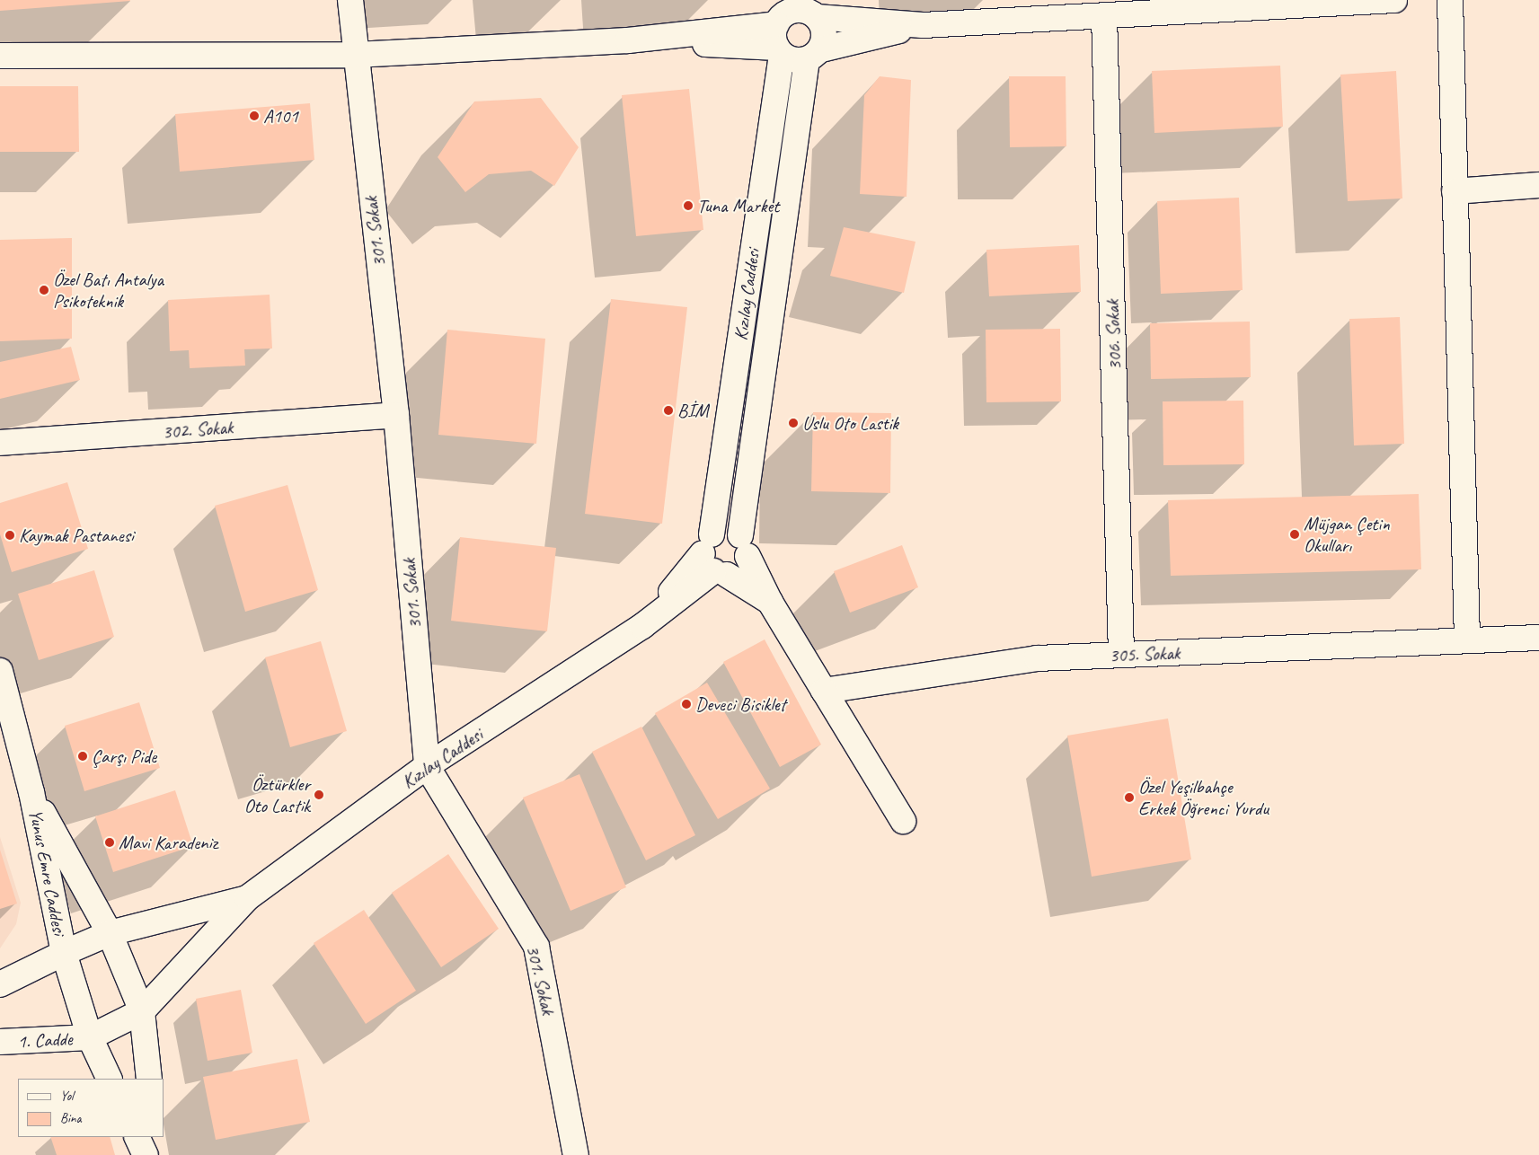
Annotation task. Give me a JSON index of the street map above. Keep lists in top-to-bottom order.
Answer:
{
  "streets": {
    "street": [
      "301. Sokak",
      "Kızılay Caddesi",
      "306. Sokak",
      "302. Sokak",
      "305. Sokak",
      "Yunus Emre Caddesi",
      "1. Cadde"
    ]
  },
  "crossings": [
    ["301. Sokak", "Kızılay Caddesi"],
    ["301. Sokak", "302. Sokak"],
    ["Kızılay Caddesi", "Yunus Emre Caddesi"],
    ["Kızılay Caddesi", "1. Cadde"],
    ["306. Sokak", "305. Sokak"],
    ["Yunus Emre Caddesi", "1. Cadde"]
  ],
  "places": [
    "A101",
    "Tuna Market",
    "Özel Batı Antalya Psikoteknik",
    "BİM",
    "Uslu Oto Lastik",
    "Müjgan Çetin Okulları",
    "Kaymak Pastanesi",
    "Deveci Bisiklet",
    "Çarşı Pide",
    "Öztürkler Oto Lastik",
    "Özel Yeşilbahçe Erkek Öğrenci Yurdu",
    "Mavi Karadeniz"
  ],
  "legend": ["Yol", "Bina"]
}
